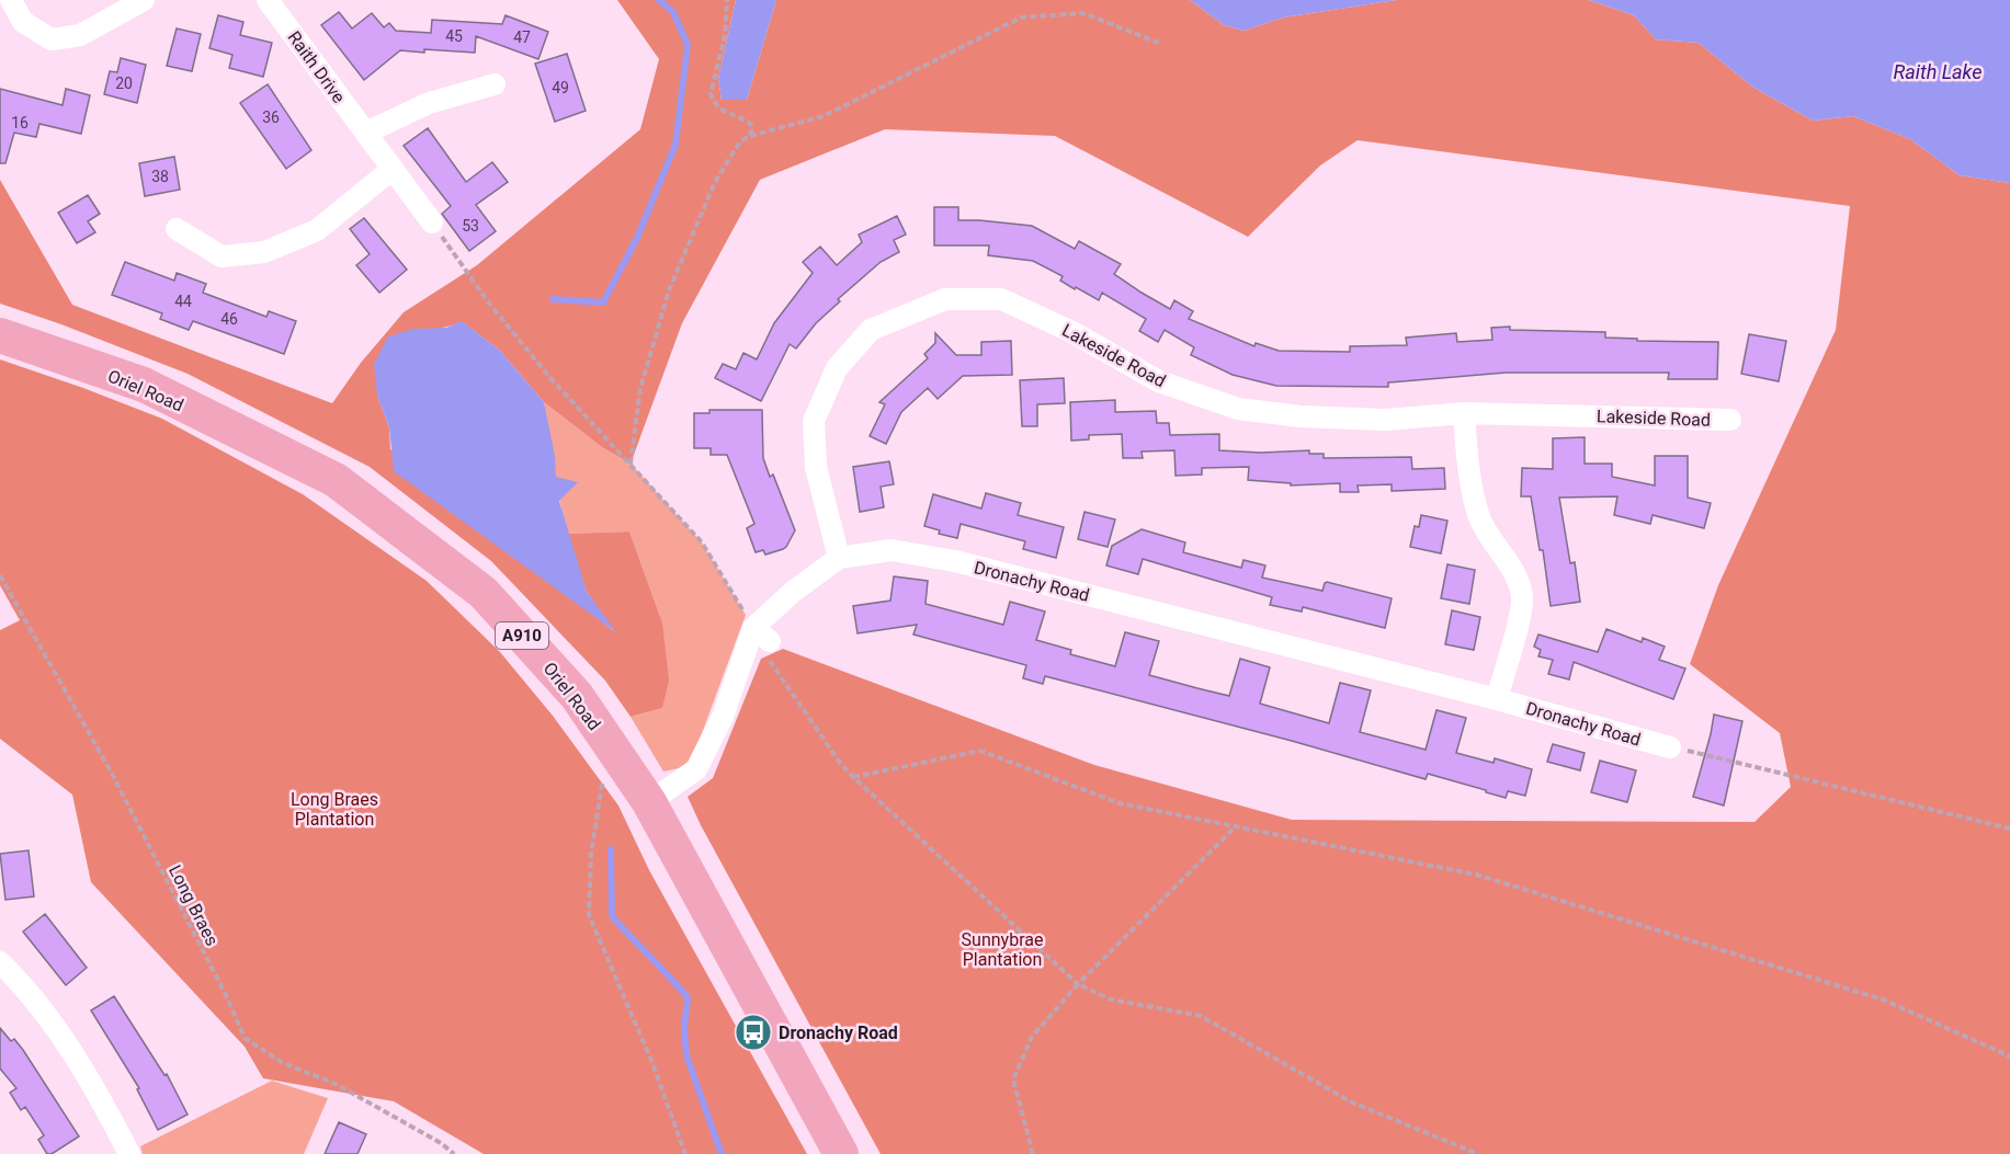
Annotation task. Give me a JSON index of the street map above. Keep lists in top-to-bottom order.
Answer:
{
  "streets": {
    "main road": ["Oriel Road", "A910"],
    "street": ["Raith Drive", "Lakeside Road", "Dronachy Road"],
    "path": ["Long Braes"]
  },
  "crossings": [
    ["Lakeside Road", "Dronachy Road"],
    ["Oriel Road", "Dronachy Road"]
  ],
  "water": ["Raith Lake"],
  "parks": ["Long Braes Plantation", "Sunnybrae Plantation"],
  "places": {
    "bus stop": ["Dronachy Road"]
  },
  "house_numbers": [
    "45",
    "47",
    "20",
    "49",
    "36",
    "16",
    "38",
    "53",
    "44",
    "46"
  ]
}
